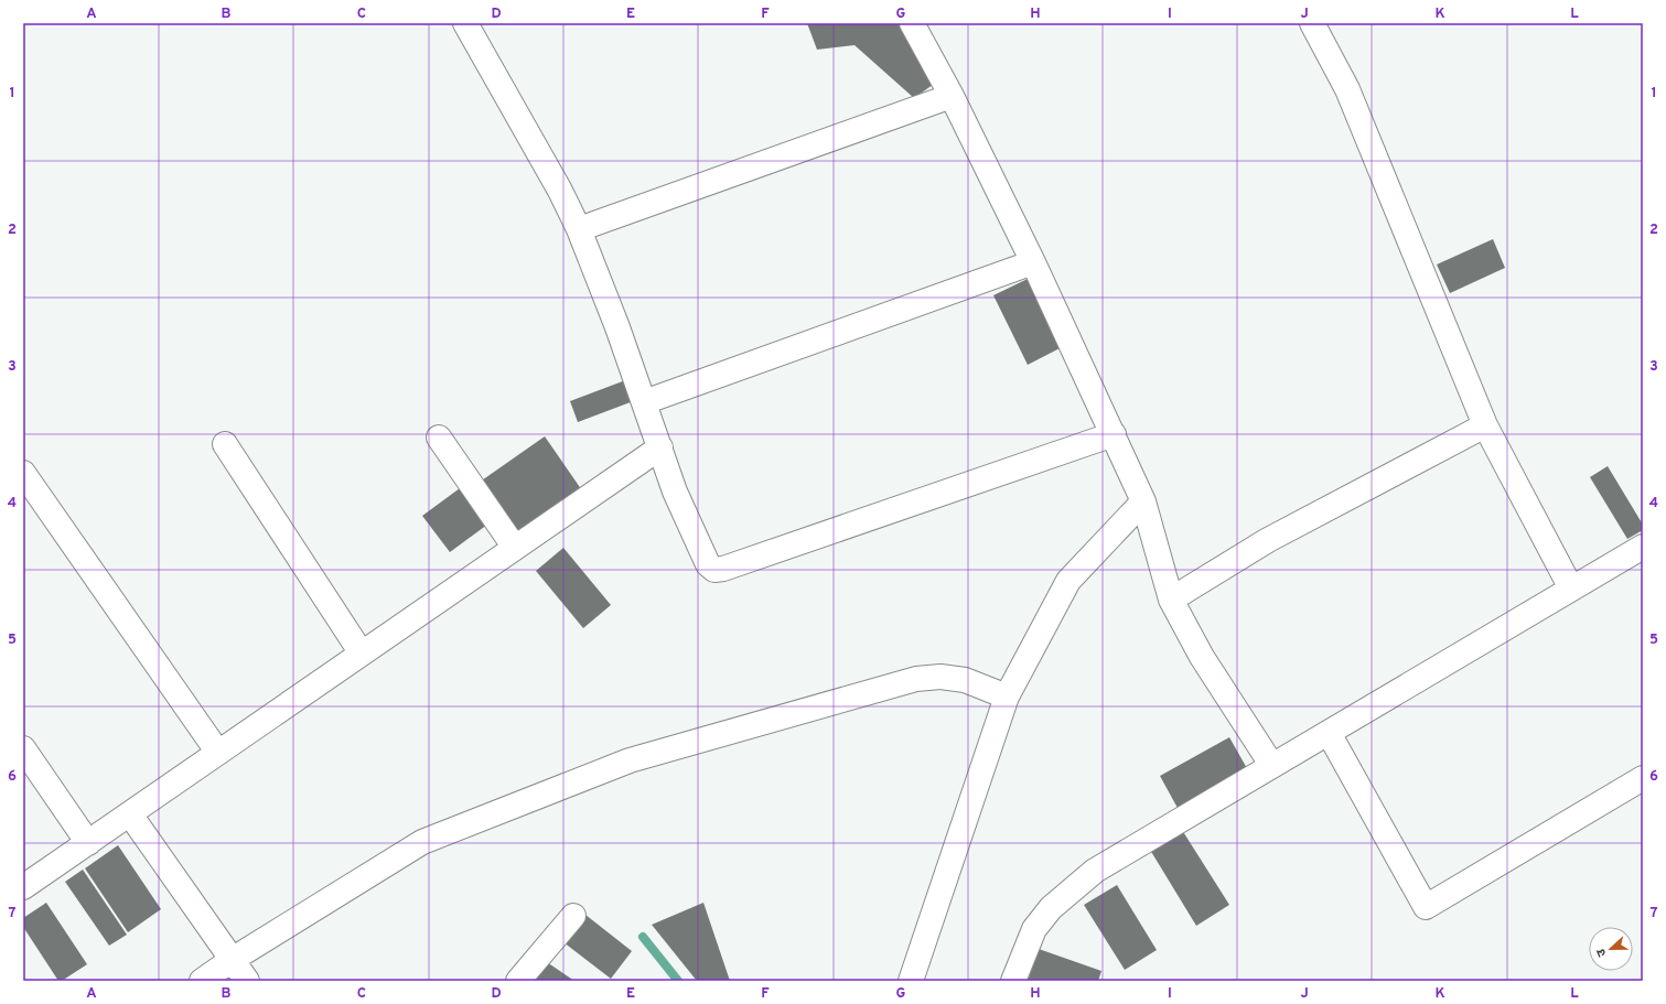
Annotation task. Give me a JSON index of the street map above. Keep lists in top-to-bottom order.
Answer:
{
  "north": "left",
  "grid": {
    "columns": [
      "A",
      "B",
      "C",
      "D",
      "E",
      "F",
      "G",
      "H",
      "I",
      "J",
      "K",
      "L"
    ],
    "rows": [
      "1",
      "2",
      "3",
      "4",
      "5",
      "6",
      "7"
    ]
  }
}
